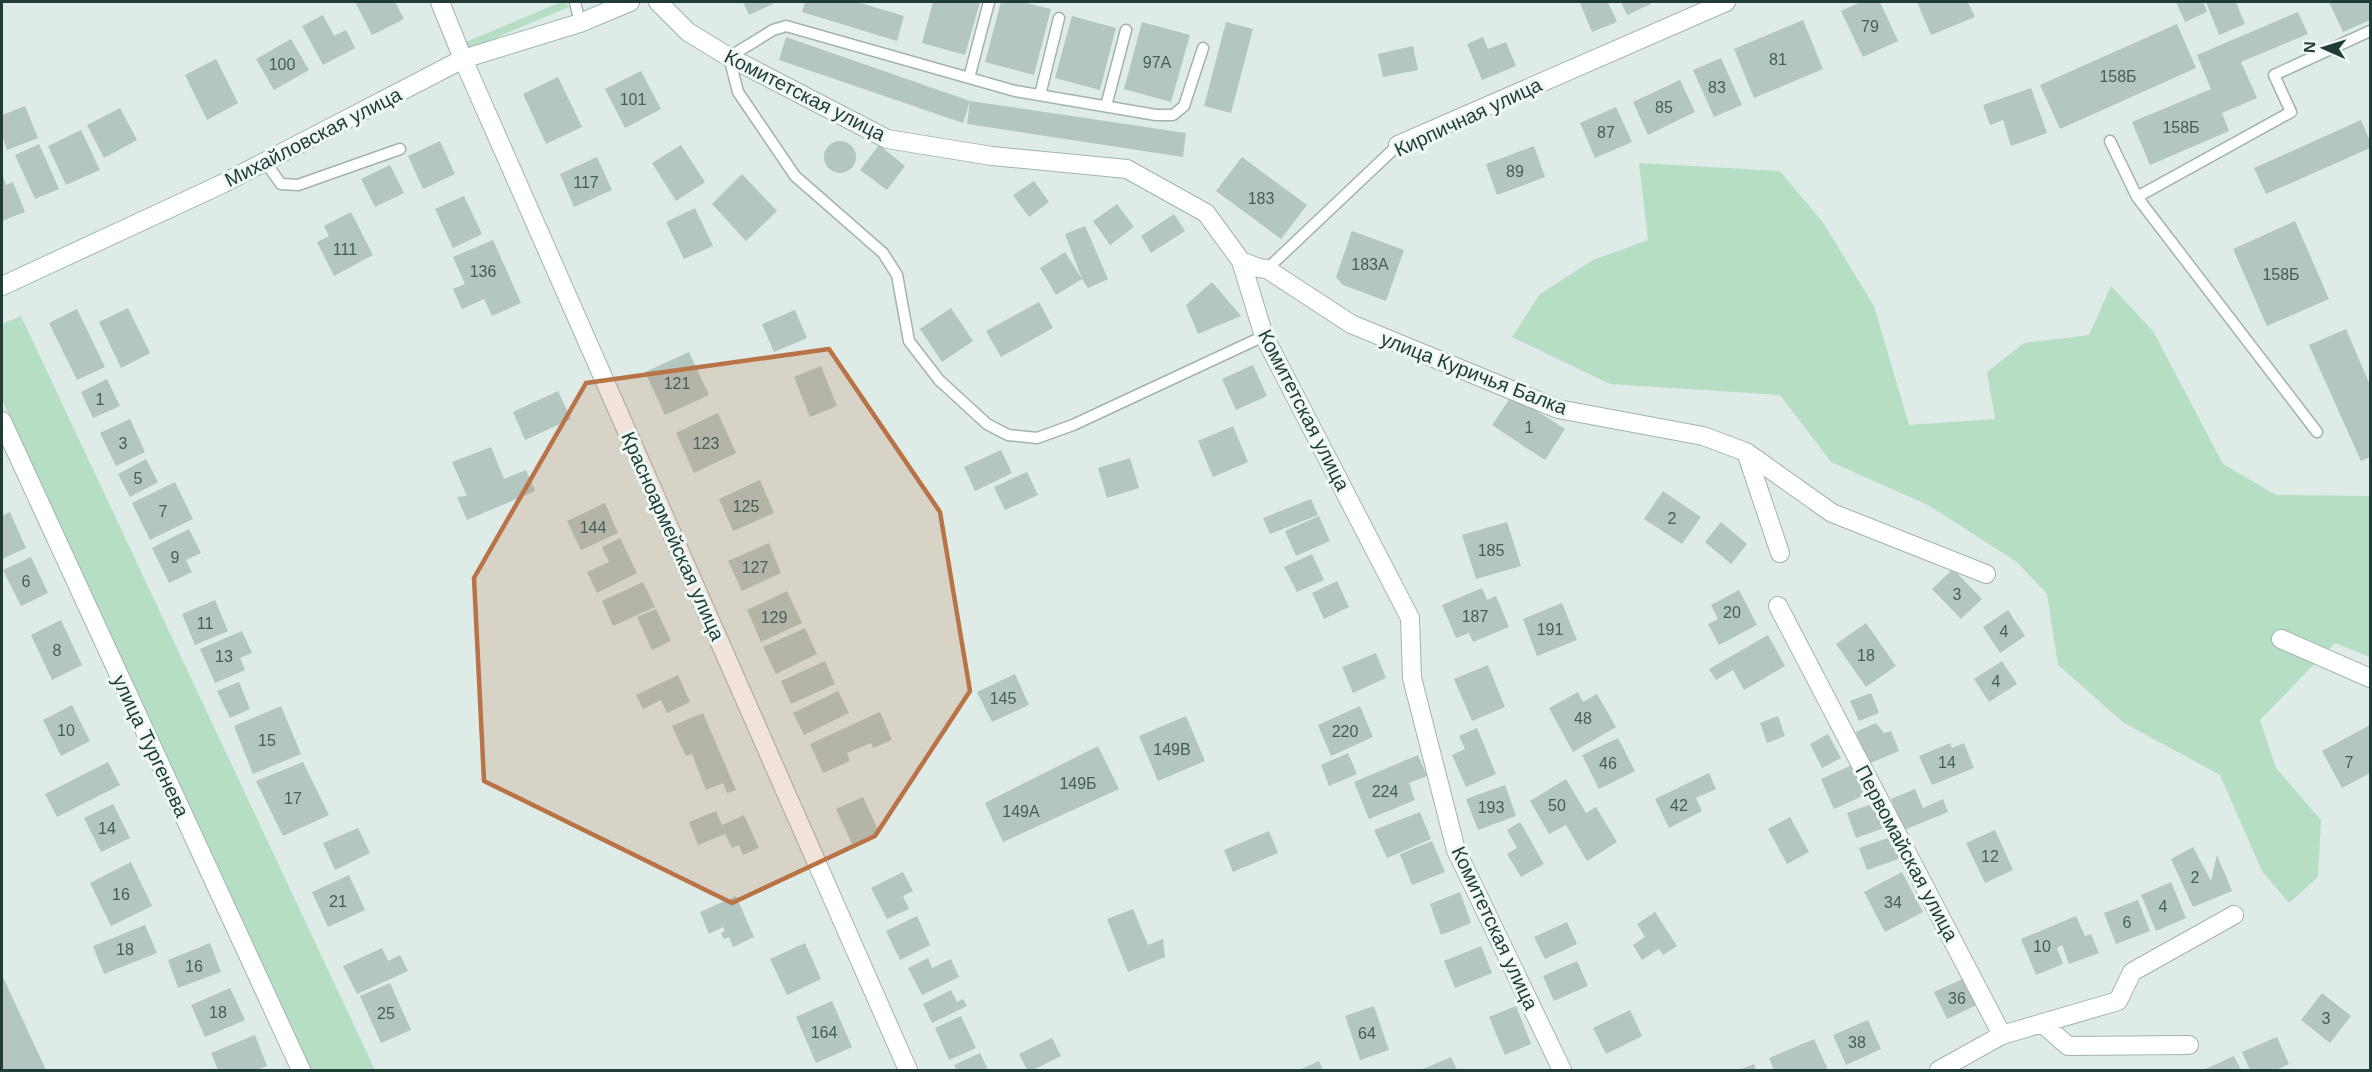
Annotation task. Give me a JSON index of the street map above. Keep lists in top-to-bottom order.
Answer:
{
  "streets": {
    "street": [
      "Комитетская улица",
      "Кирпичная улица",
      "Михайловская улица",
      "улица Куричья Балка",
      "Красноармейская улица",
      "улица Тургенева",
      "Первомайская улица"
    ]
  },
  "crossings": [
    ["Кирпичная улица", "улица Куричья Балка"],
    ["Михайловская улица", "Красноармейская улица"]
  ],
  "house_numbers": [
    "79",
    "81",
    "97А",
    "100",
    "158Б",
    "83",
    "101",
    "85",
    "158Б",
    "87",
    "89",
    "117",
    "183",
    "111",
    "183А",
    "136",
    "158Б",
    "121",
    "1",
    "1",
    "3",
    "123",
    "5",
    "125",
    "7",
    "2",
    "144",
    "185",
    "9",
    "127",
    "6",
    "3",
    "20",
    "187",
    "129",
    "11",
    "191",
    "4",
    "8",
    "18",
    "13",
    "4",
    "145",
    "48",
    "10",
    "220",
    "15",
    "149В",
    "14",
    "7",
    "46",
    "149Б",
    "224",
    "17",
    "50",
    "42",
    "193",
    "149А",
    "14",
    "12",
    "2",
    "16",
    "21",
    "34",
    "4",
    "6",
    "10",
    "18",
    "16",
    "36",
    "18",
    "25",
    "3",
    "164",
    "64",
    "38"
  ],
  "north": "left"
}
